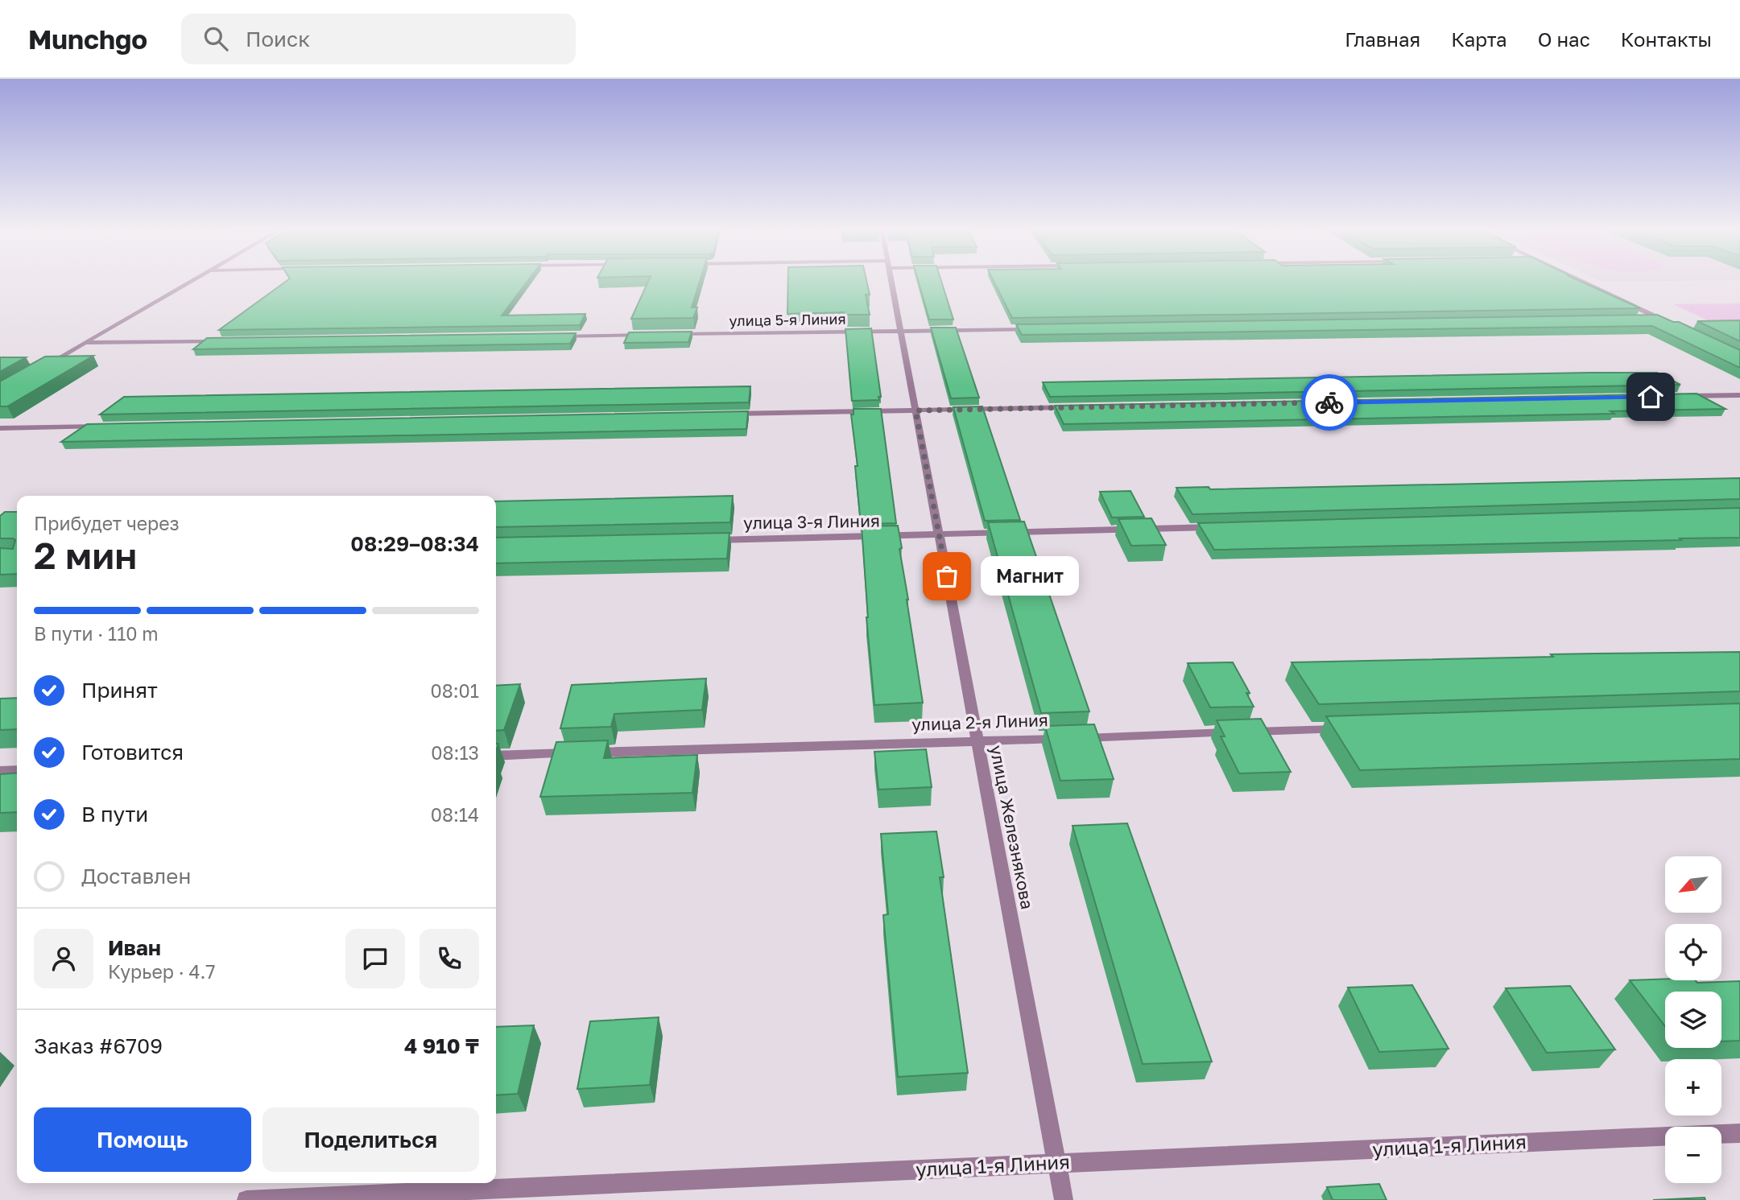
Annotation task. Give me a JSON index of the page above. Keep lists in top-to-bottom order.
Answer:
{
  "streets": {
    "street": [
      "улица 5-я Линия",
      "улица 3-я Линия",
      "улица 2-я Линия",
      "улица Железнякова",
      "улица 1-я Линия"
    ]
  },
  "crossings": [
    ["улица 5-я Линия", "улица Железнякова"],
    ["улица 3-я Линия", "улица Железнякова"],
    ["улица 2-я Линия", "улица Железнякова"],
    ["улица Железнякова", "улица 1-я Линия"]
  ],
  "places": ["Магнит"],
  "north": "bottom left",
  "page": {
    "header": "Munchgo",
    "search": "Поиск",
    "nav": [
      "Главная",
      "Карта",
      "О нас",
      "Контакты"
    ],
    "heading": ["2 мин", "Прибудет через", "08:29–08:34"],
    "panel": [
      "Иван",
      "Курьер · 4.7",
      "Заказ #6709",
      "4 910 ₸"
    ],
    "bubble": "Магнит",
    "bar": "В пути · 110 m",
    "list": [
      ["Принят", "08:01"],
      ["Готовится", "08:13"],
      ["В пути", "08:14"],
      "Доставлен"
    ],
    "map_buttons": ["+", "−"],
    "buttons": ["Помощь", "Поделиться"]
  }
}
